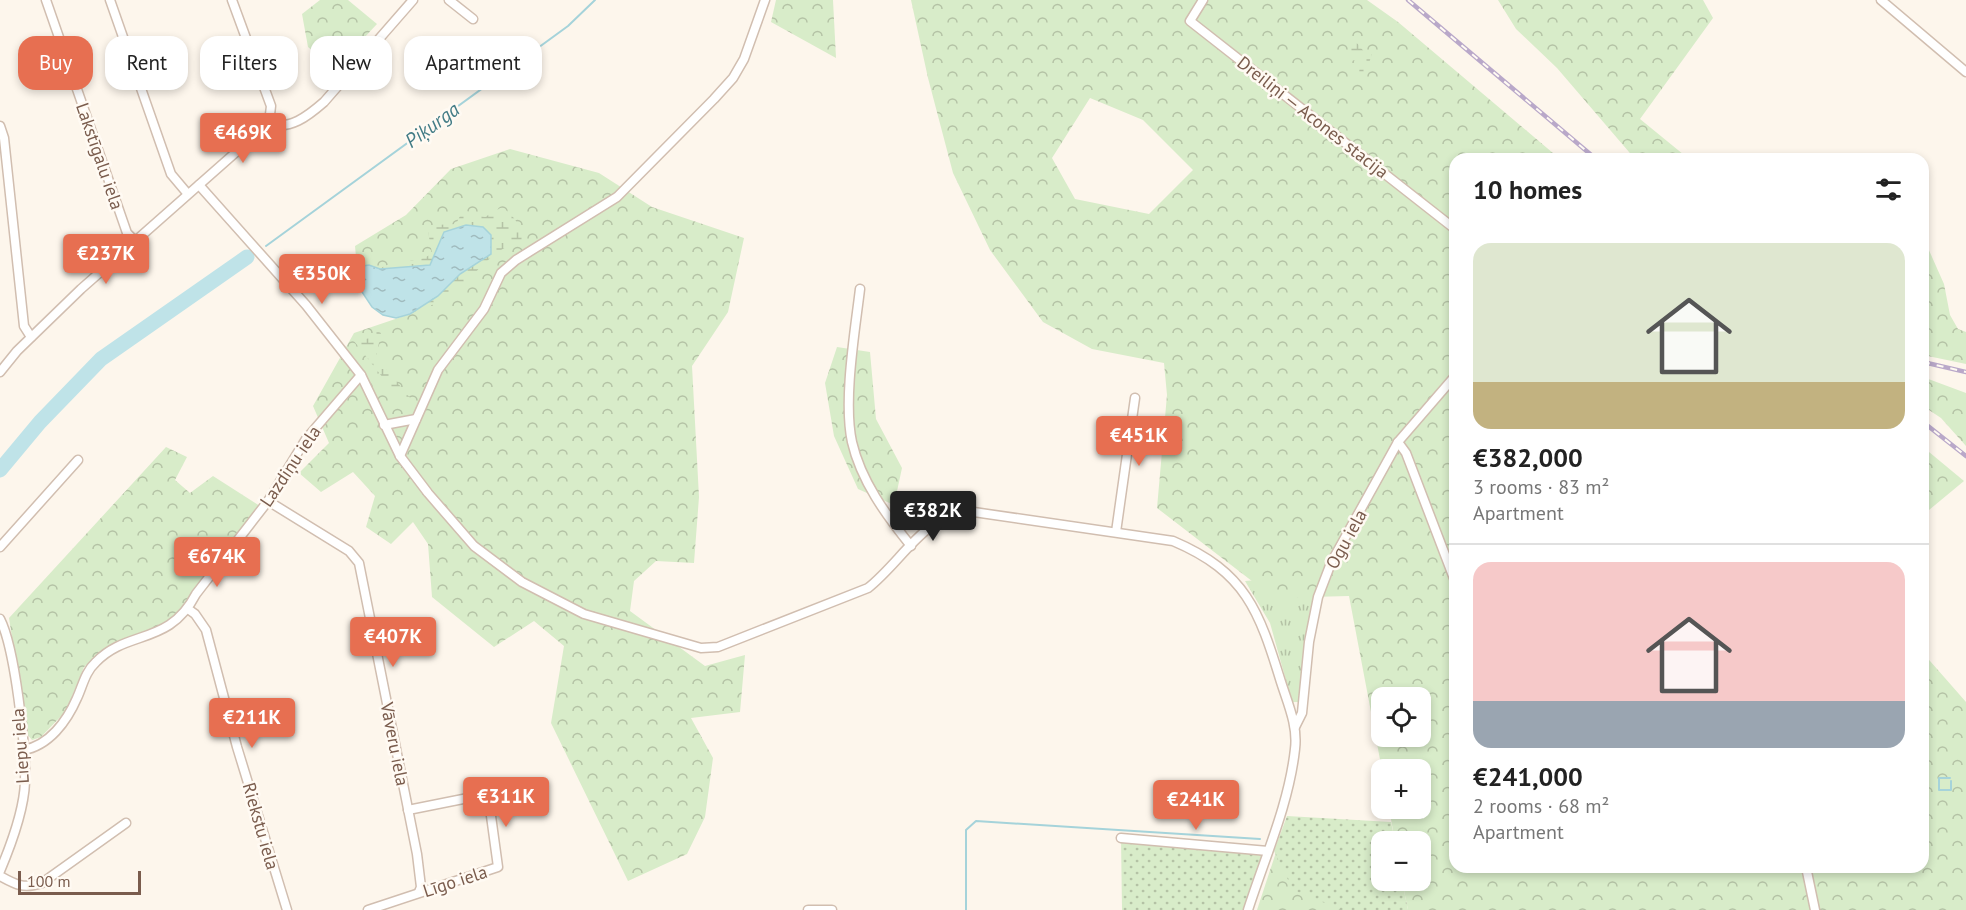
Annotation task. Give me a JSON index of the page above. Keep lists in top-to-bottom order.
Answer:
{
  "streets": {
    "street": [
      "Dreiliņi — Acones stacija",
      "Lakstīgalu iela",
      "Lazdiņu iela",
      "Ogu iela",
      "Vāveru iela",
      "Liepu iela",
      "Riekstu iela",
      "Līgo iela"
    ]
  },
  "crossings": [
    ["Lazdiņu iela", "Vāveru iela"],
    ["Lazdiņu iela", "Liepu iela"],
    ["Lazdiņu iela", "Riekstu iela"],
    ["Vāveru iela", "Līgo iela"]
  ],
  "water": ["Piķurga"],
  "scale_bar": "100 m",
  "page": {
    "chip": [
      "Buy",
      "Rent",
      "Filters",
      "New",
      "Apartment"
    ],
    "price": [
      "€469K",
      "€237K",
      "€350K",
      "€451K",
      "€382K",
      "€674K",
      "€407K",
      "€211K",
      "€311K",
      "€241K"
    ],
    "heading": "10 homes",
    "list": [
      {
        "name": "€382,000",
        "note": "3 rooms · 83 m² · Apartment"
      },
      {
        "name": "€241,000",
        "note": "2 rooms · 68 m² · Apartment"
      }
    ],
    "map_buttons": ["+", "−"],
    "scale": "100 m"
  }
}
